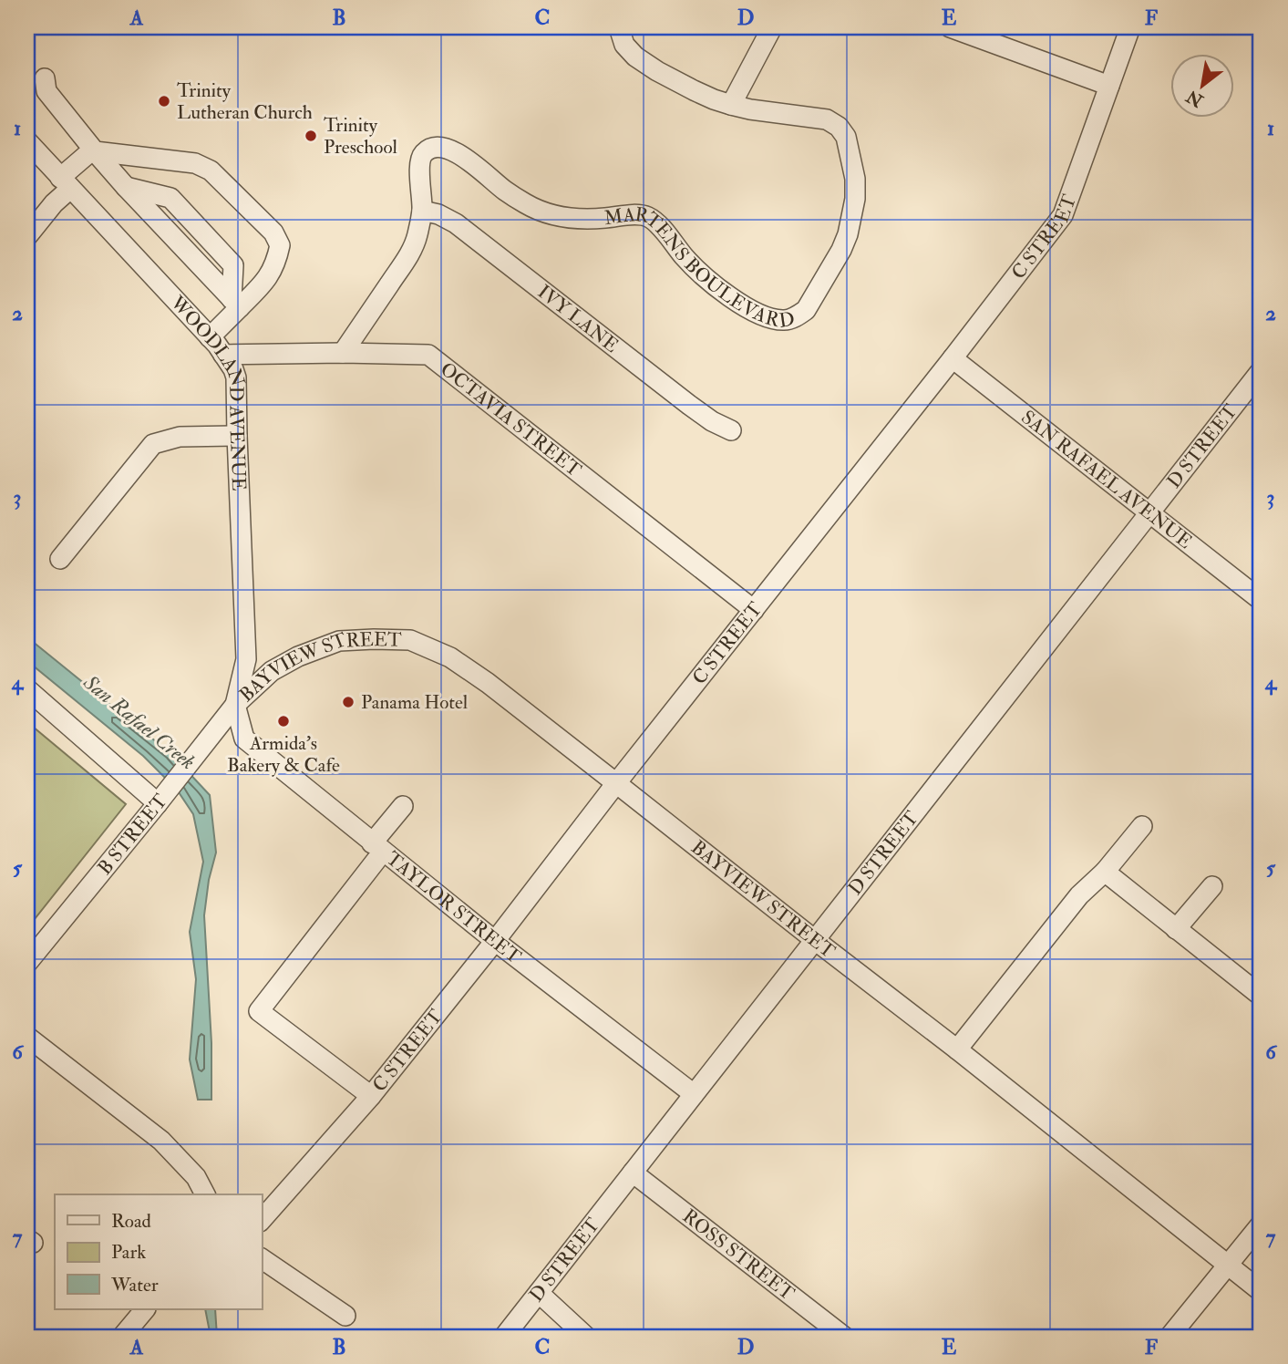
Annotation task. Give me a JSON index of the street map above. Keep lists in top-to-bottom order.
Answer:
{
  "streets": {
    "street": [
      "C STREET",
      "MARTENS BOULEVARD",
      "IVY LANE",
      "WOODLAND AVENUE",
      "OCTAVIA STREET",
      "D STREET",
      "SAN RAFAEL AVENUE",
      "BAYVIEW STREET",
      "B STREET",
      "TAYLOR STREET",
      "ROSS STREET"
    ]
  },
  "crossings": [
    ["C STREET", "OCTAVIA STREET"],
    ["C STREET", "SAN RAFAEL AVENUE"],
    ["C STREET", "BAYVIEW STREET"],
    ["C STREET", "TAYLOR STREET"],
    ["MARTENS BOULEVARD", "IVY LANE"],
    ["MARTENS BOULEVARD", "OCTAVIA STREET"],
    ["WOODLAND AVENUE", "OCTAVIA STREET"],
    ["WOODLAND AVENUE", "BAYVIEW STREET"],
    ["WOODLAND AVENUE", "B STREET"],
    ["WOODLAND AVENUE", "TAYLOR STREET"],
    ["D STREET", "SAN RAFAEL AVENUE"],
    ["D STREET", "BAYVIEW STREET"],
    ["D STREET", "TAYLOR STREET"],
    ["D STREET", "ROSS STREET"],
    ["BAYVIEW STREET", "B STREET"],
    ["BAYVIEW STREET", "TAYLOR STREET"],
    ["B STREET", "TAYLOR STREET"]
  ],
  "water": ["San Rafael Creek"],
  "places": [
    "Trinity Lutheran Church",
    "Trinity Preschool",
    "Panama Hotel",
    "Armida's Bakery & Cafe"
  ],
  "legend": ["Road", "Park", "Water"],
  "north": "bottom left",
  "grid": {
    "columns": [
      "A",
      "B",
      "C",
      "D",
      "E",
      "F"
    ],
    "rows": [
      "1",
      "2",
      "3",
      "4",
      "5",
      "6",
      "7"
    ]
  }
}
